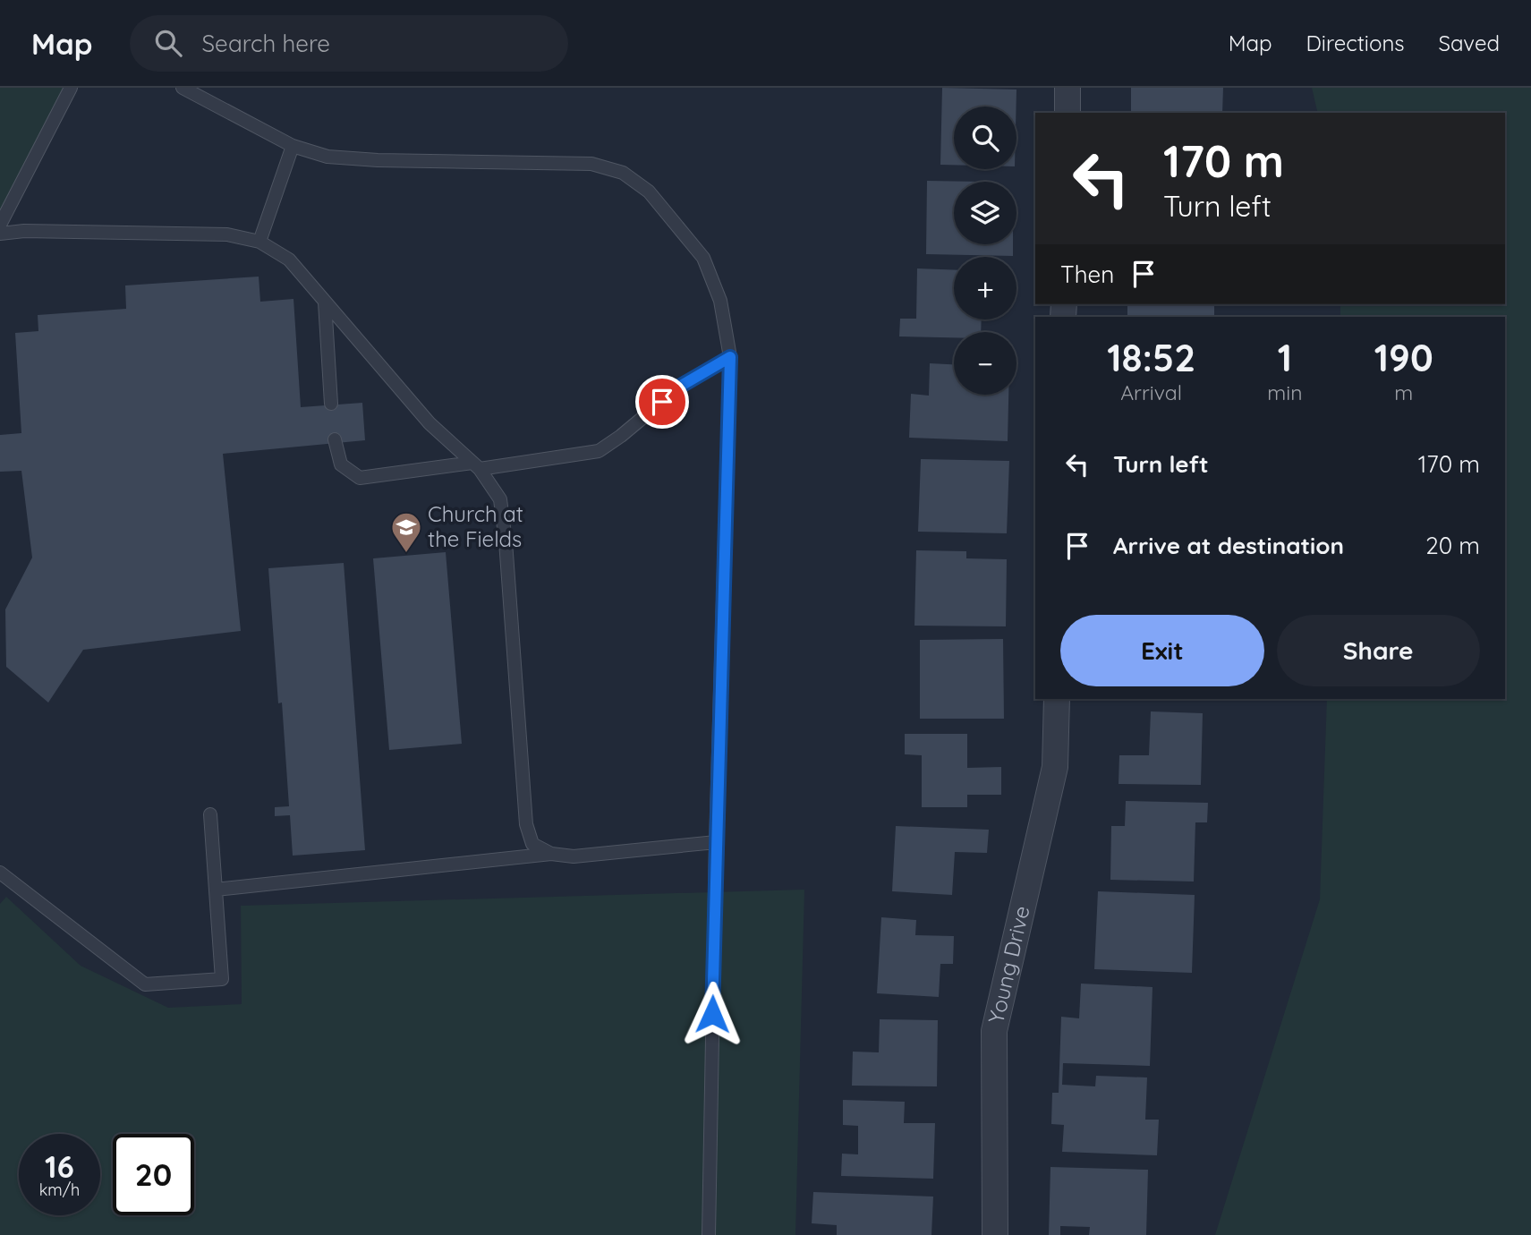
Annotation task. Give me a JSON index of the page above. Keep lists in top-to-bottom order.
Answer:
{
  "streets": {
    "street": ["Young Drive"]
  },
  "places": {
    "school or university": ["Church at the Fields"]
  },
  "page": {
    "header": "Map",
    "search": "Search here",
    "nav": ["Map", "Directions", "Saved"],
    "map_buttons": ["+", "−"],
    "turn": ["170 m", "Turn left"],
    "then": "Then",
    "eta": [
      "18:52",
      "Arrival",
      "1",
      "min",
      "190",
      "m"
    ],
    "list": [
      {
        "name": "Turn left",
        "value": "170 m"
      },
      {
        "name": "Arrive at destination",
        "value": "20 m"
      }
    ],
    "buttons": ["Exit", "Share"],
    "speed": "16 km/h",
    "limit": "20"
  }
}
